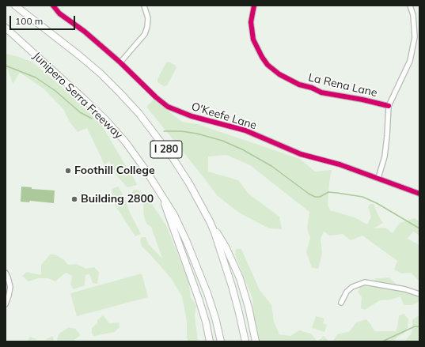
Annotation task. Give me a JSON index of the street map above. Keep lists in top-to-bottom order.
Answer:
{
  "streets": {
    "highway": ["Junipero Serra Freeway", "I 280"],
    "street": ["La Rena Lane", "O'Keefe Lane"]
  },
  "places": ["Foothill College", "Building 2800"],
  "scale_bar": "100 m"
}
